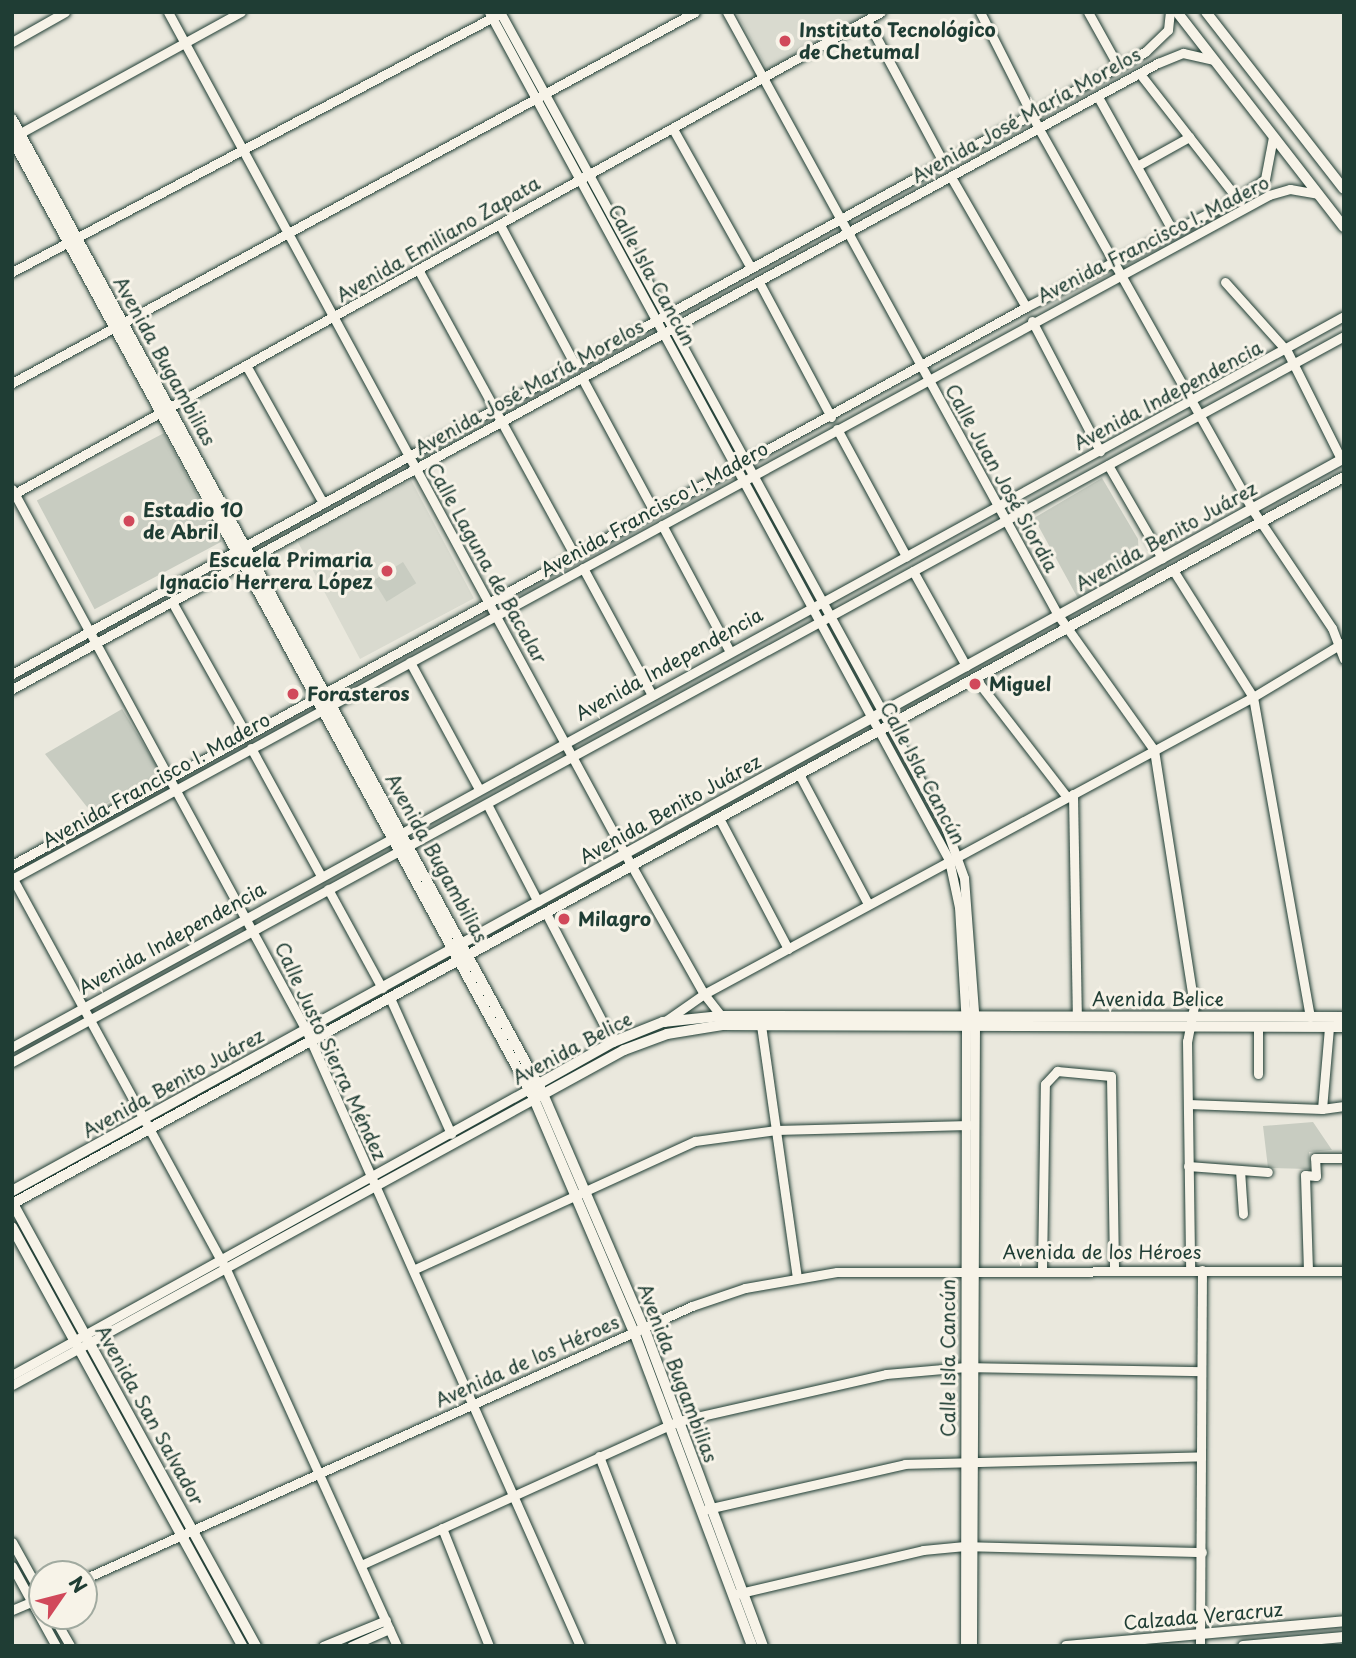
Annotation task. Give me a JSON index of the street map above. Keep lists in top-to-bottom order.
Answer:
{
  "streets": {
    "main road": [
      "Avenida Bugambilias",
      "Avenida Benito Juárez",
      "Avenida Belice",
      "Avenida San Salvador",
      "Calzada Veracruz"
    ],
    "street": [
      "Avenida José María Morelos",
      "Avenida Emiliano Zapata",
      "Avenida Francisco I. Madero",
      "Calle Isla Cancún",
      "Avenida Independencia",
      "Calle Juan José Siordia",
      "Calle Laguna de Bacalar",
      "Calle Justo Sierra Méndez",
      "Avenida de los Héroes"
    ]
  },
  "crossings": [
    ["Avenida José María Morelos", "Calle Isla Cancún"],
    ["Avenida José María Morelos", "Avenida Bugambilias"],
    ["Avenida José María Morelos", "Calle Juan José Siordia"],
    ["Avenida José María Morelos", "Calle Laguna de Bacalar"],
    ["Avenida José María Morelos", "Calle Justo Sierra Méndez"],
    ["Avenida Emiliano Zapata", "Calle Isla Cancún"],
    ["Avenida Emiliano Zapata", "Avenida Bugambilias"],
    ["Avenida Emiliano Zapata", "Calle Juan José Siordia"],
    ["Avenida Emiliano Zapata", "Calle Laguna de Bacalar"],
    ["Avenida Emiliano Zapata", "Calle Justo Sierra Méndez"],
    ["Avenida Francisco I. Madero", "Calle Isla Cancún"],
    ["Avenida Francisco I. Madero", "Avenida Bugambilias"],
    ["Avenida Francisco I. Madero", "Calle Juan José Siordia"],
    ["Avenida Francisco I. Madero", "Calle Laguna de Bacalar"],
    ["Avenida Francisco I. Madero", "Calle Justo Sierra Méndez"],
    ["Calle Isla Cancún", "Avenida Independencia"],
    ["Calle Isla Cancún", "Avenida Benito Juárez"],
    ["Calle Isla Cancún", "Avenida Belice"],
    ["Calle Isla Cancún", "Avenida de los Héroes"],
    ["Avenida Bugambilias", "Avenida Independencia"],
    ["Avenida Bugambilias", "Avenida Benito Juárez"],
    ["Avenida Bugambilias", "Avenida Belice"],
    ["Avenida Bugambilias", "Avenida de los Héroes"],
    ["Avenida Independencia", "Calle Juan José Siordia"],
    ["Avenida Independencia", "Calle Laguna de Bacalar"],
    ["Avenida Independencia", "Calle Justo Sierra Méndez"],
    ["Calle Juan José Siordia", "Avenida Benito Juárez"],
    ["Calle Juan José Siordia", "Avenida Belice"],
    ["Calle Juan José Siordia", "Avenida de los Héroes"],
    ["Avenida Benito Juárez", "Calle Laguna de Bacalar"],
    ["Avenida Benito Juárez", "Calle Justo Sierra Méndez"],
    ["Avenida Benito Juárez", "Avenida San Salvador"],
    ["Calle Laguna de Bacalar", "Avenida Belice"],
    ["Avenida Belice", "Calle Justo Sierra Méndez"],
    ["Avenida Belice", "Avenida San Salvador"],
    ["Calle Justo Sierra Méndez", "Avenida de los Héroes"],
    ["Avenida de los Héroes", "Avenida San Salvador"]
  ],
  "places": [
    "Instituto Tecnológico de Chetumal",
    "Estadio 10 de Abril",
    "Escuela Primaria Ignacio Herrera López",
    "Miguel",
    "Forasteros",
    "Milagro"
  ],
  "north": "top right"
}
